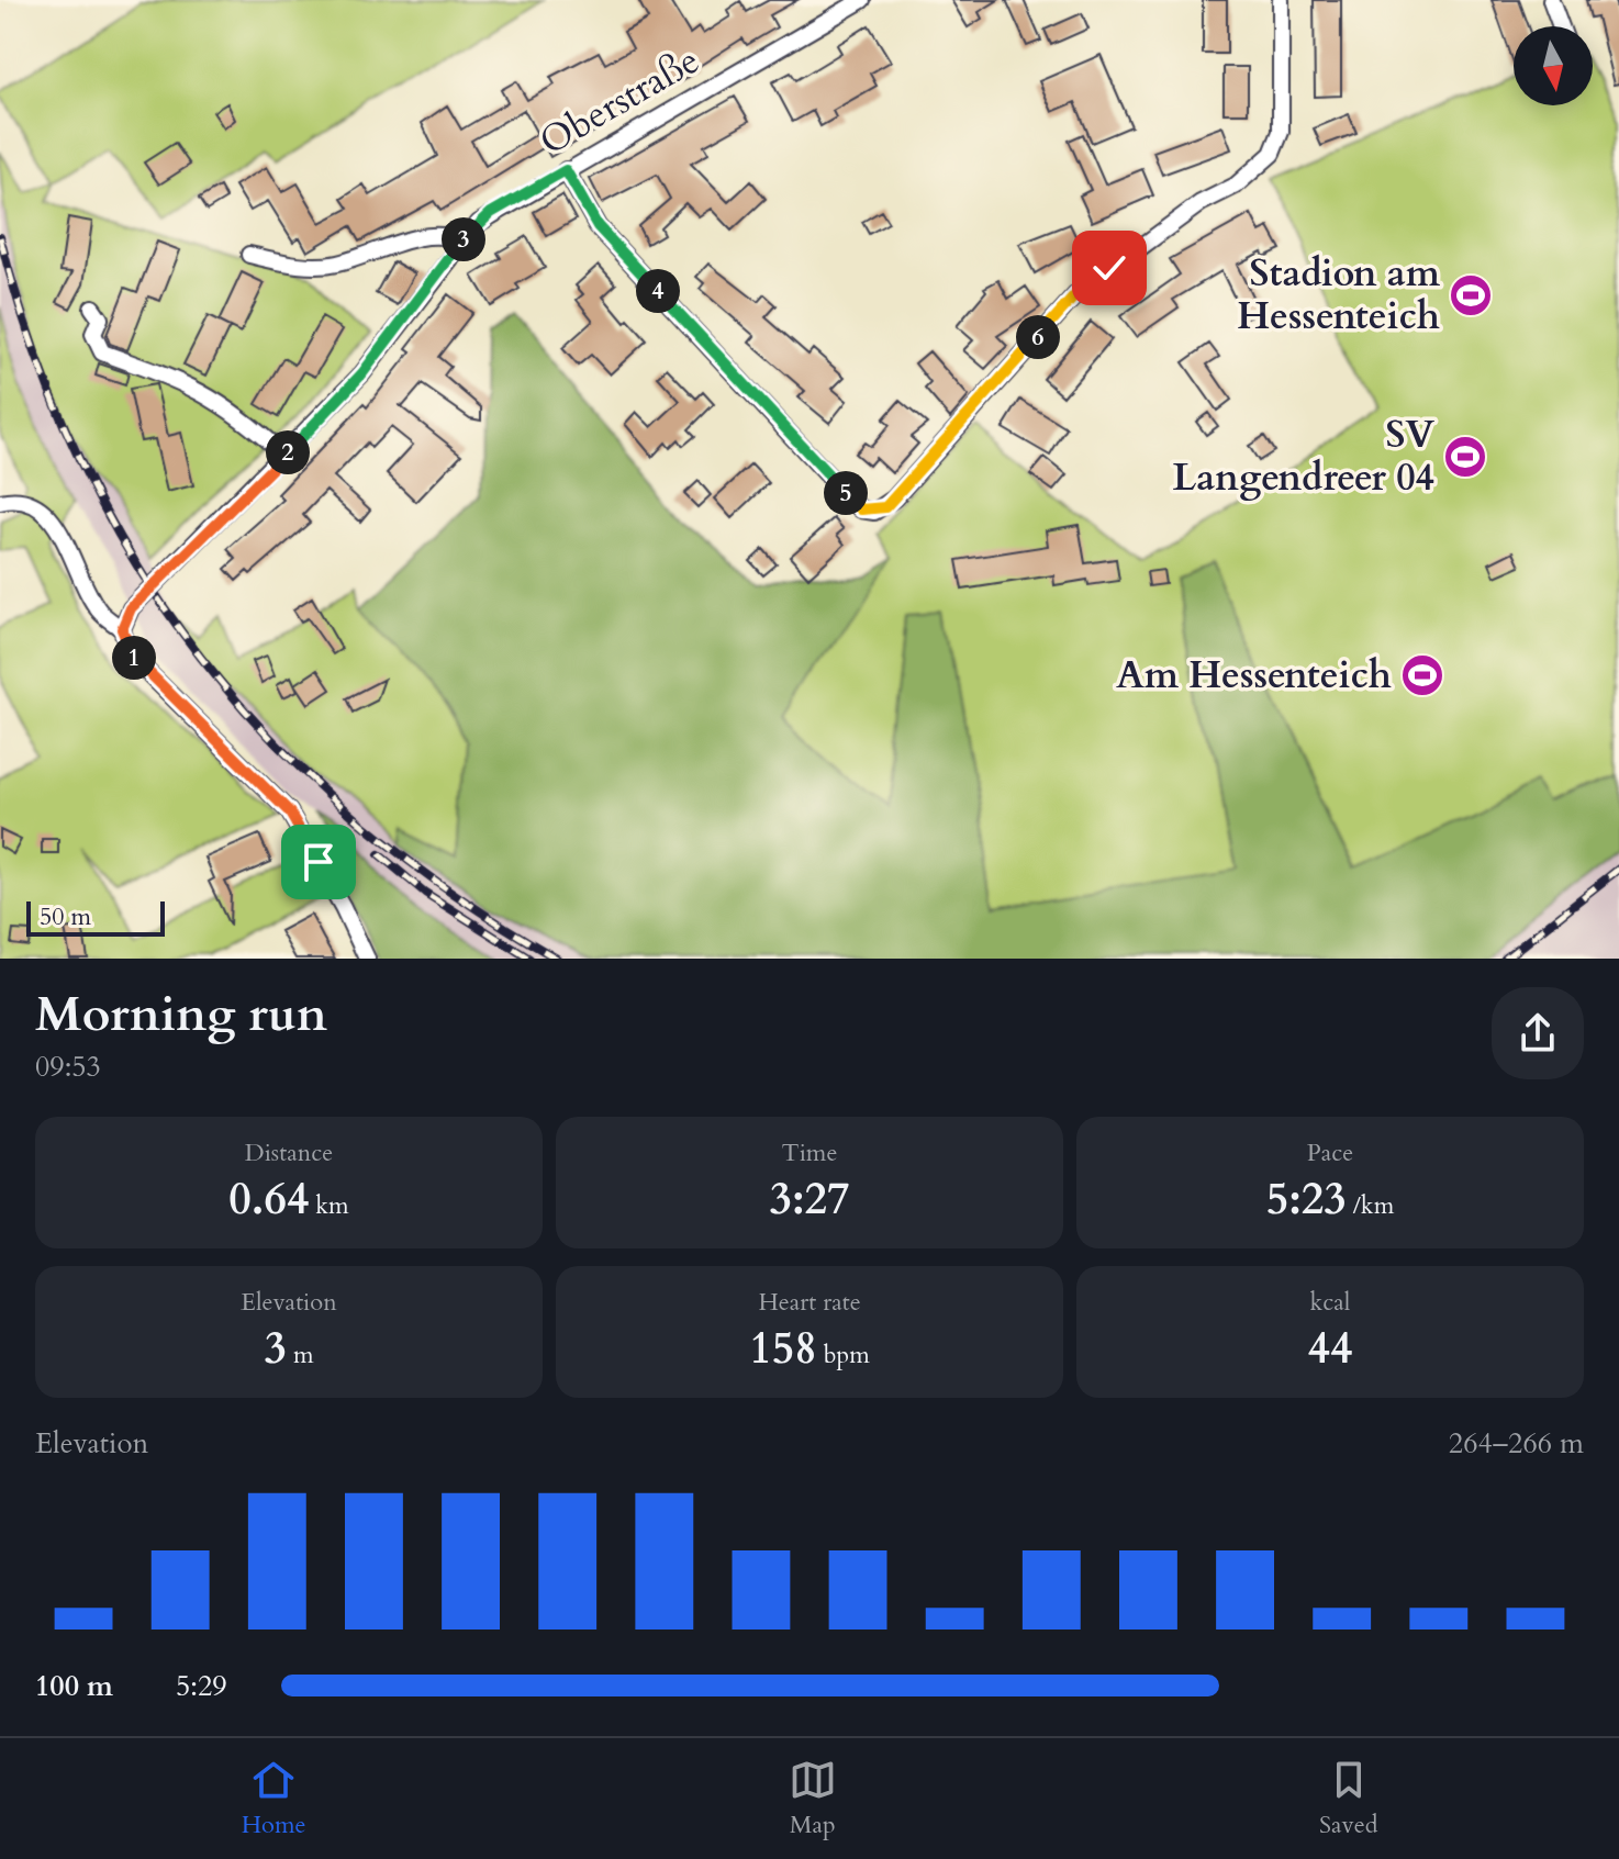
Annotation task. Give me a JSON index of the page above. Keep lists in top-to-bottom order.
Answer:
{
  "streets": {
    "street": ["Oberstraße"]
  },
  "places": {
    "sports": ["Stadion am Hessenteich", "SV Langendreer 04", "Am Hessenteich"]
  },
  "scale_bar": "50 m",
  "north": "bottom",
  "page": {
    "pins": [
      "3",
      "4",
      "6",
      "2",
      "5",
      "1"
    ],
    "scale": "50 m",
    "heading": ["Morning run", "09:53"],
    "stats": [
      ["Distance", "0.64 km"],
      ["Time", "3:27"],
      ["Pace", "5:23 /km"],
      ["Elevation", "3 m"],
      ["Heart rate", "158 bpm"],
      ["kcal", "44"]
    ],
    "chart": ["Elevation", "264–266 m"],
    "list": [
      {
        "name": "100 m",
        "note": "5:29"
      }
    ],
    "tabs": ["Home", "Map", "Saved"]
  }
}
